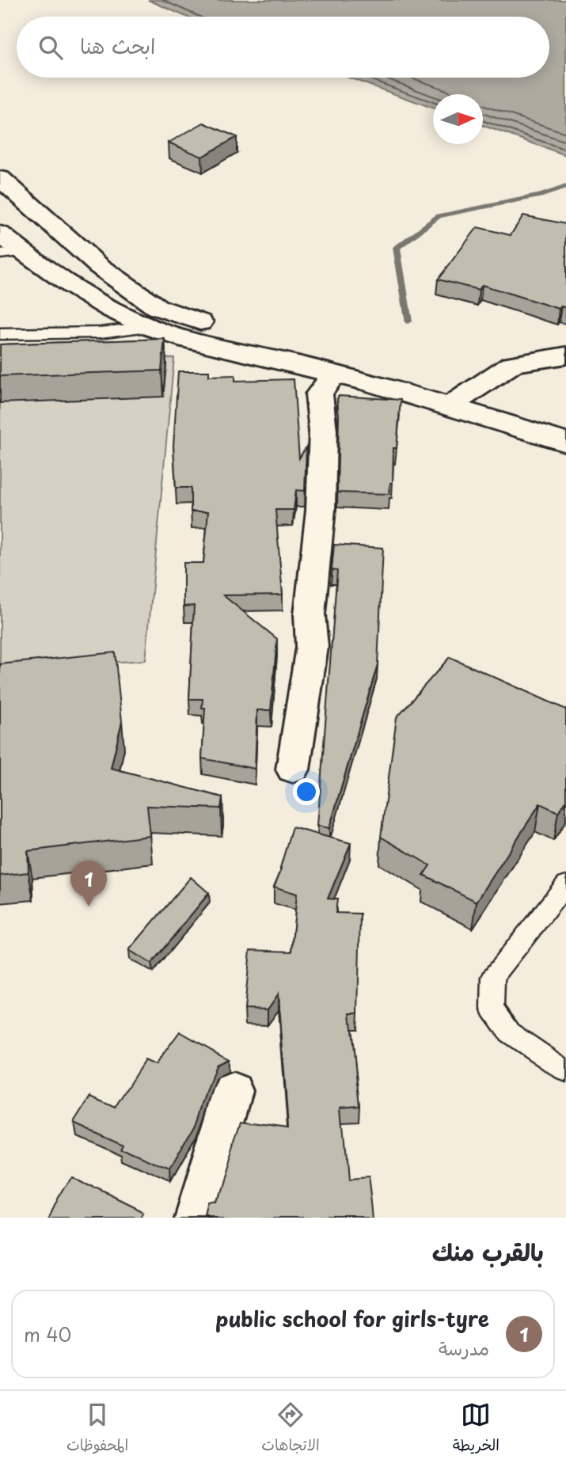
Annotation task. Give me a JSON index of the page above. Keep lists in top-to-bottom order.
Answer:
{
  "north": "right",
  "page": {
    "search": "ابحث هنا",
    "pins": "1",
    "heading": "بالقرب منك",
    "list": [
      {
        "mark": "1",
        "name": "public school for girls-tyre",
        "note": "مدرسة",
        "value": "40 m"
      }
    ],
    "nav": ["الخريطة", "الاتجاهات", "المحفوظات"]
  }
}
